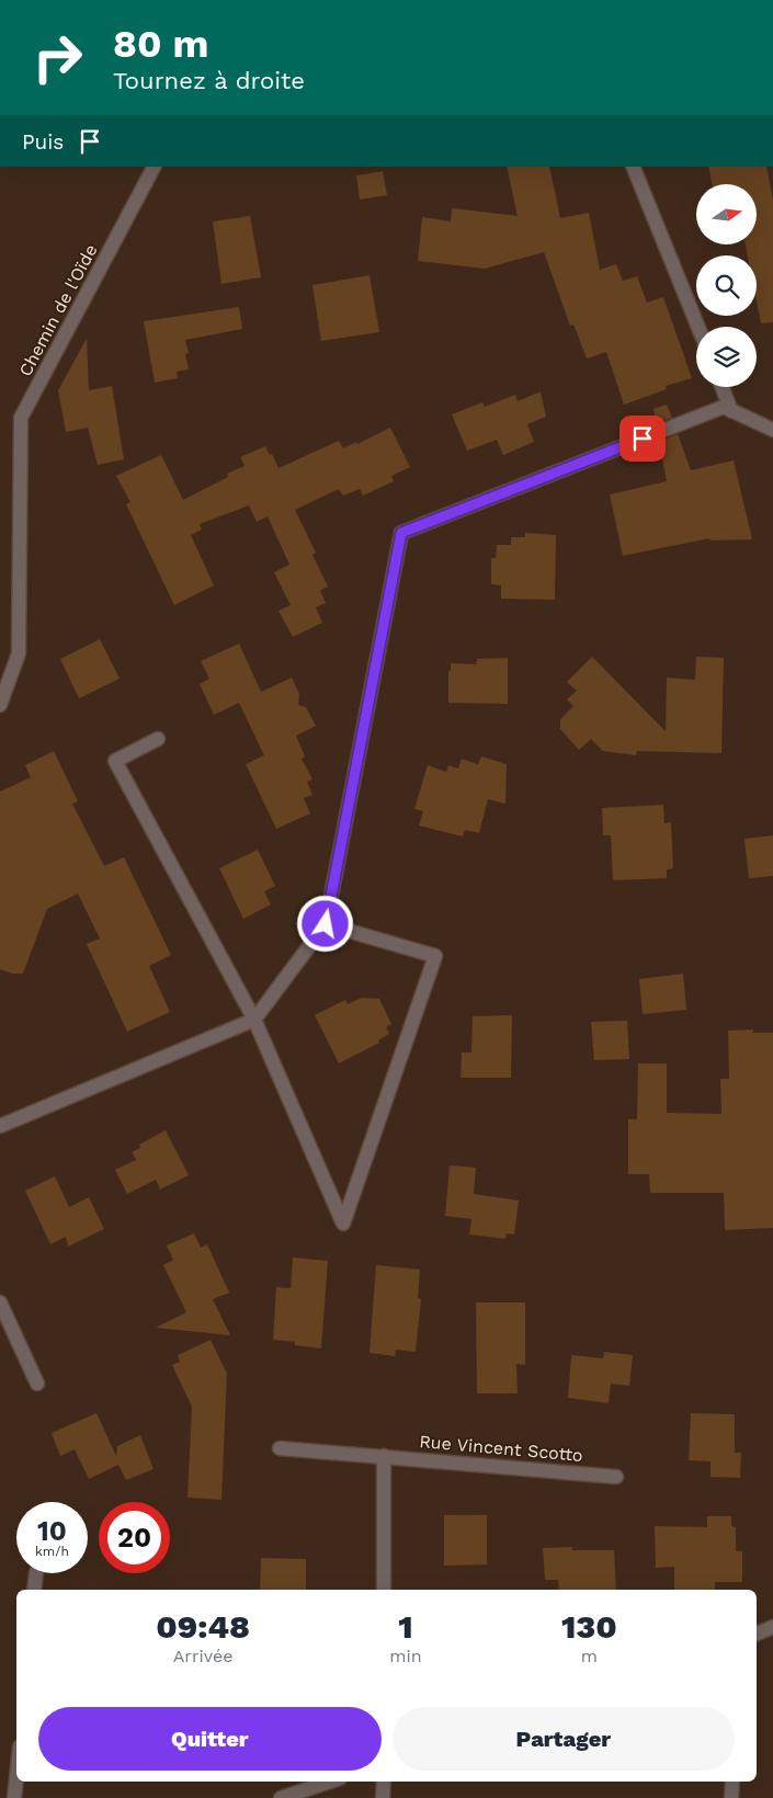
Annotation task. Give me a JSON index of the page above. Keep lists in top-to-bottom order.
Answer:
{
  "streets": {
    "street": ["Chemin de l'Oïde", "Rue Vincent Scotto"]
  },
  "north": "right",
  "page": {
    "turn": ["80 m", "Tournez à droite"],
    "then": "Puis",
    "speed": "10 km/h",
    "limit": "20",
    "eta": [
      "09:48",
      "Arrivée",
      "1",
      "min",
      "130",
      "m"
    ],
    "buttons": ["Quitter", "Partager"]
  }
}
